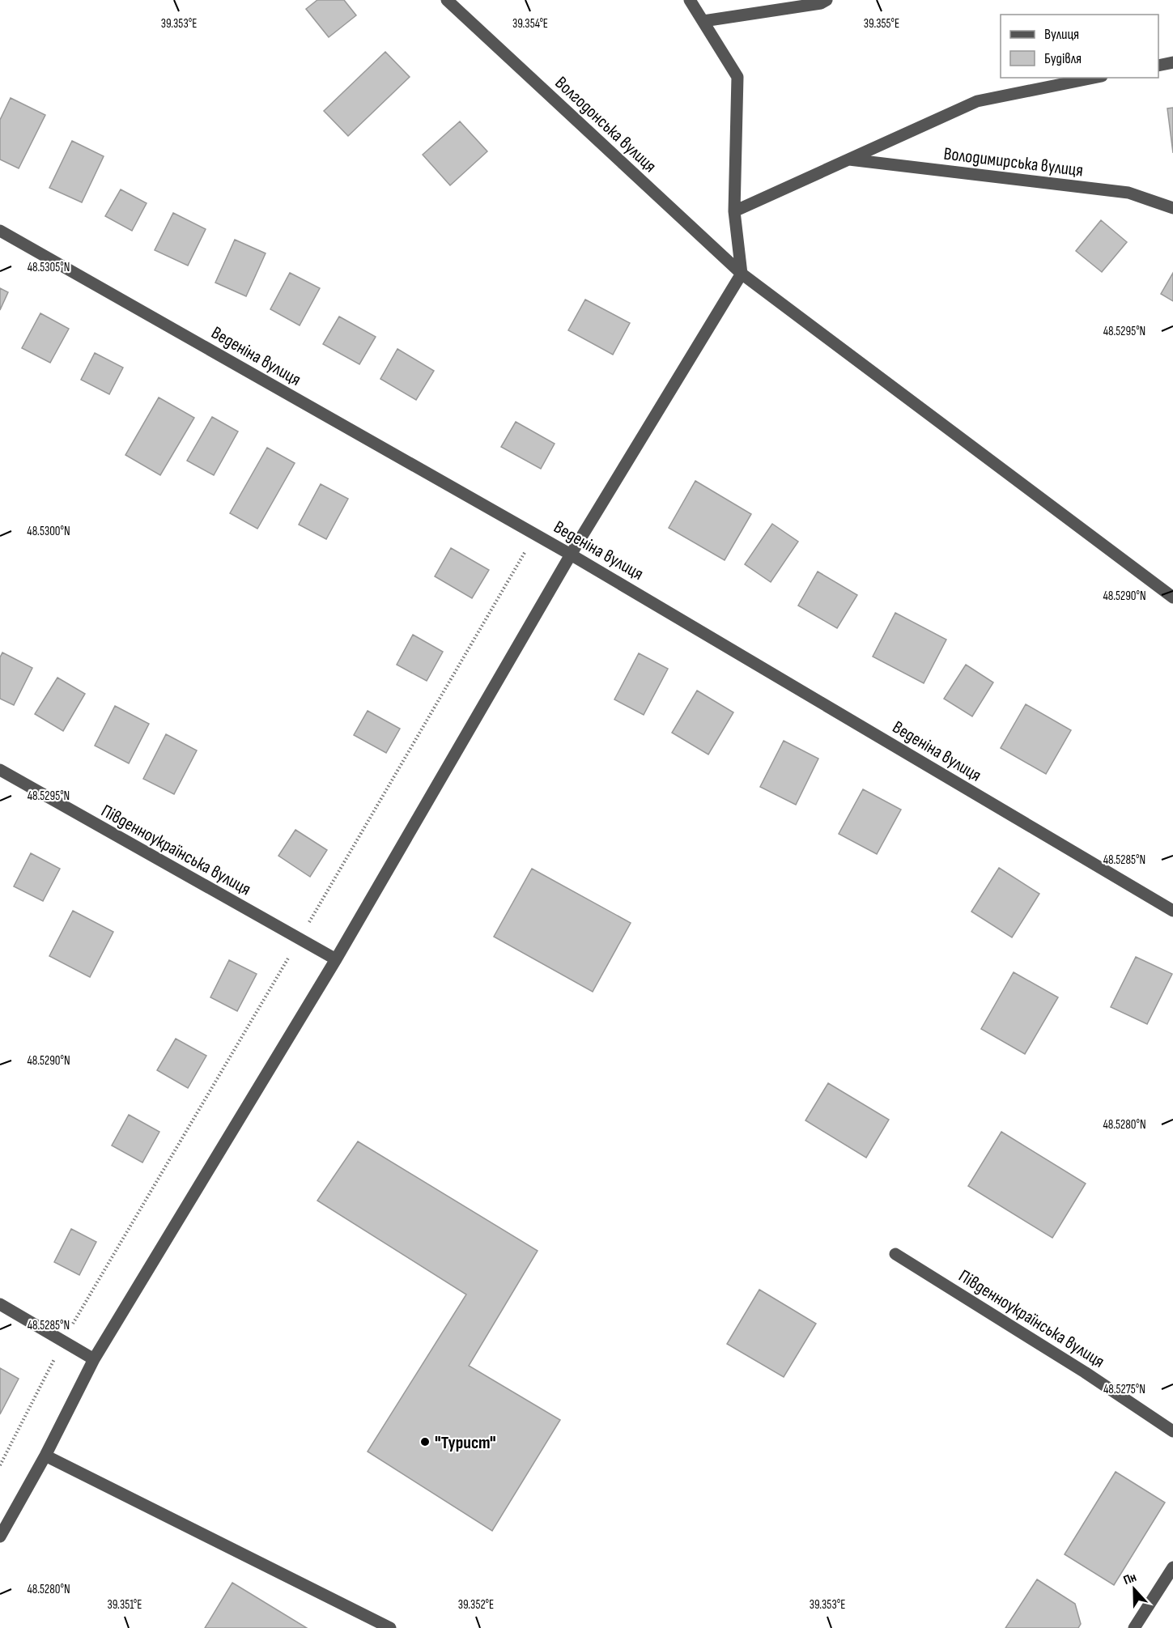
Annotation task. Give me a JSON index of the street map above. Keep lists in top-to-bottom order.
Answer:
{
  "streets": {
    "street": [
      "Волгодонська вулиця",
      "Володимирська вулиця",
      "Веденіна вулиця",
      "Південноукраїнська вулиця"
    ]
  },
  "places": ["\"Турист\""],
  "legend": ["Вулиця", "Будівля"],
  "north": "top",
  "coordinates": [
    "39.353°E",
    "39.354°E",
    "39.355°E",
    "48.5305°N",
    "48.5295°N",
    "48.5300°N",
    "48.5290°N",
    "48.5285°N",
    "48.5280°N",
    "48.5275°N",
    "39.351°E",
    "39.352°E"
  ]
}
